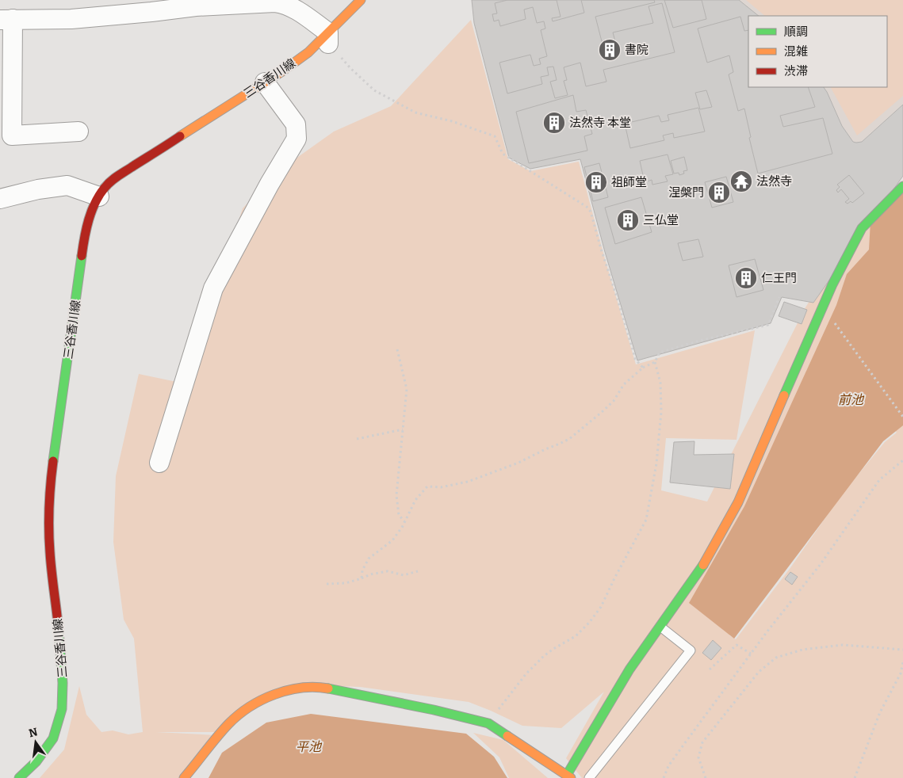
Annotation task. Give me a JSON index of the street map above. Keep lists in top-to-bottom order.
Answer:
{
  "streets": {
    "street": ["三谷香川線"]
  },
  "water": ["前池", "平池"],
  "places": {
    "building": [
      "書院",
      "法然寺 本堂",
      "祖師堂",
      "涅槃門",
      "三仏堂",
      "仁王門"
    ],
    "temple": ["法然寺"]
  },
  "legend": ["順調", "混雑", "渋滞"],
  "north": "top"
}
